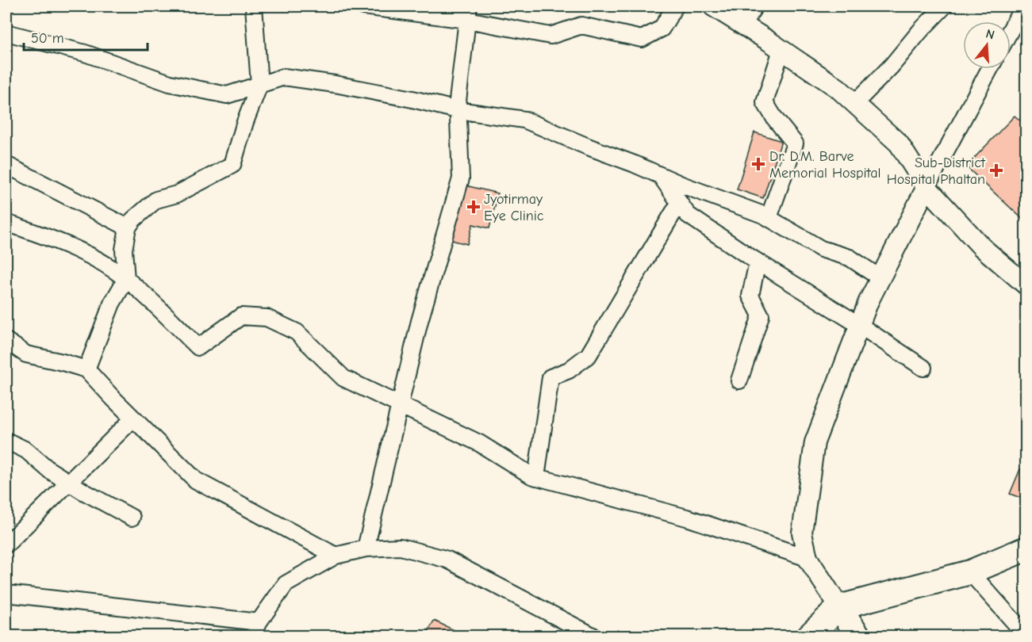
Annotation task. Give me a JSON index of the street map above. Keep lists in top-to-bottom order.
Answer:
{
  "places": {
    "health": ["Dr. D.M. Barve Memorial Hospital", "Sub-District Hospital Phaltan", "Jyotirmay Eye Clinic"]
  },
  "scale_bar": "50 m",
  "north": "top"
}
